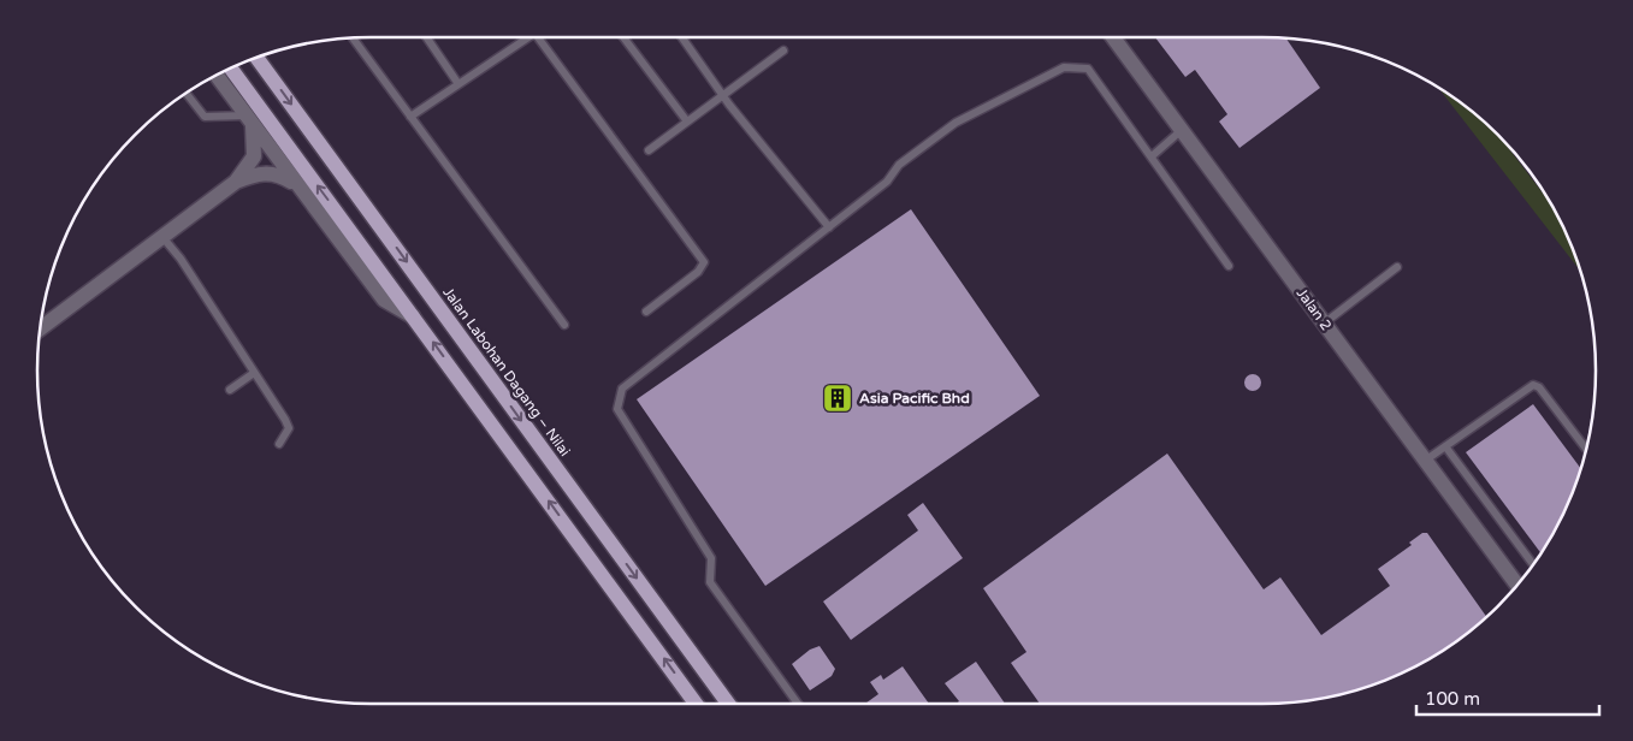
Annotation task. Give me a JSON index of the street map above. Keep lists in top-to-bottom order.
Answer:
{
  "streets": {
    "main road": ["Jalan Labohan Dagang ‒ Nilai"],
    "street": ["Jalan 2"]
  },
  "places": {
    "building": ["Asia Pacific Bhd"]
  },
  "scale_bar": "100 m"
}
